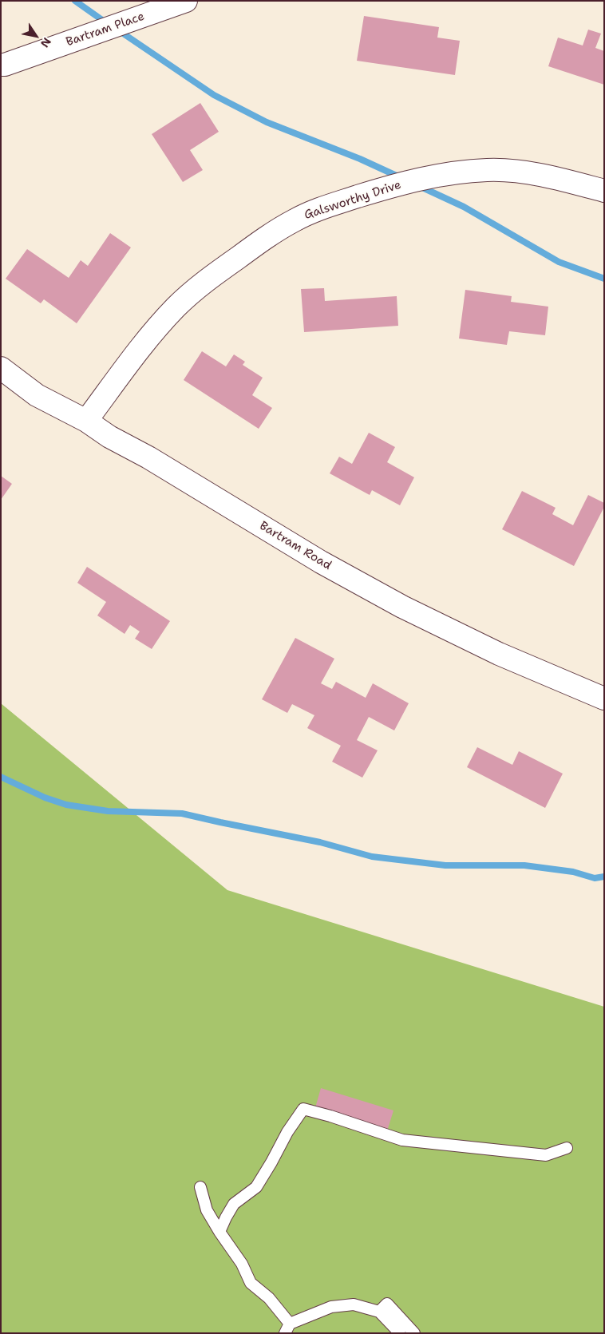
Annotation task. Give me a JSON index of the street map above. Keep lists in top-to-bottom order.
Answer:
{
  "streets": {
    "street": ["Bartram Place", "Galsworthy Drive", "Bartram Road"]
  },
  "crossings": [
    ["Galsworthy Drive", "Bartram Road"]
  ],
  "north": "bottom right"
}
